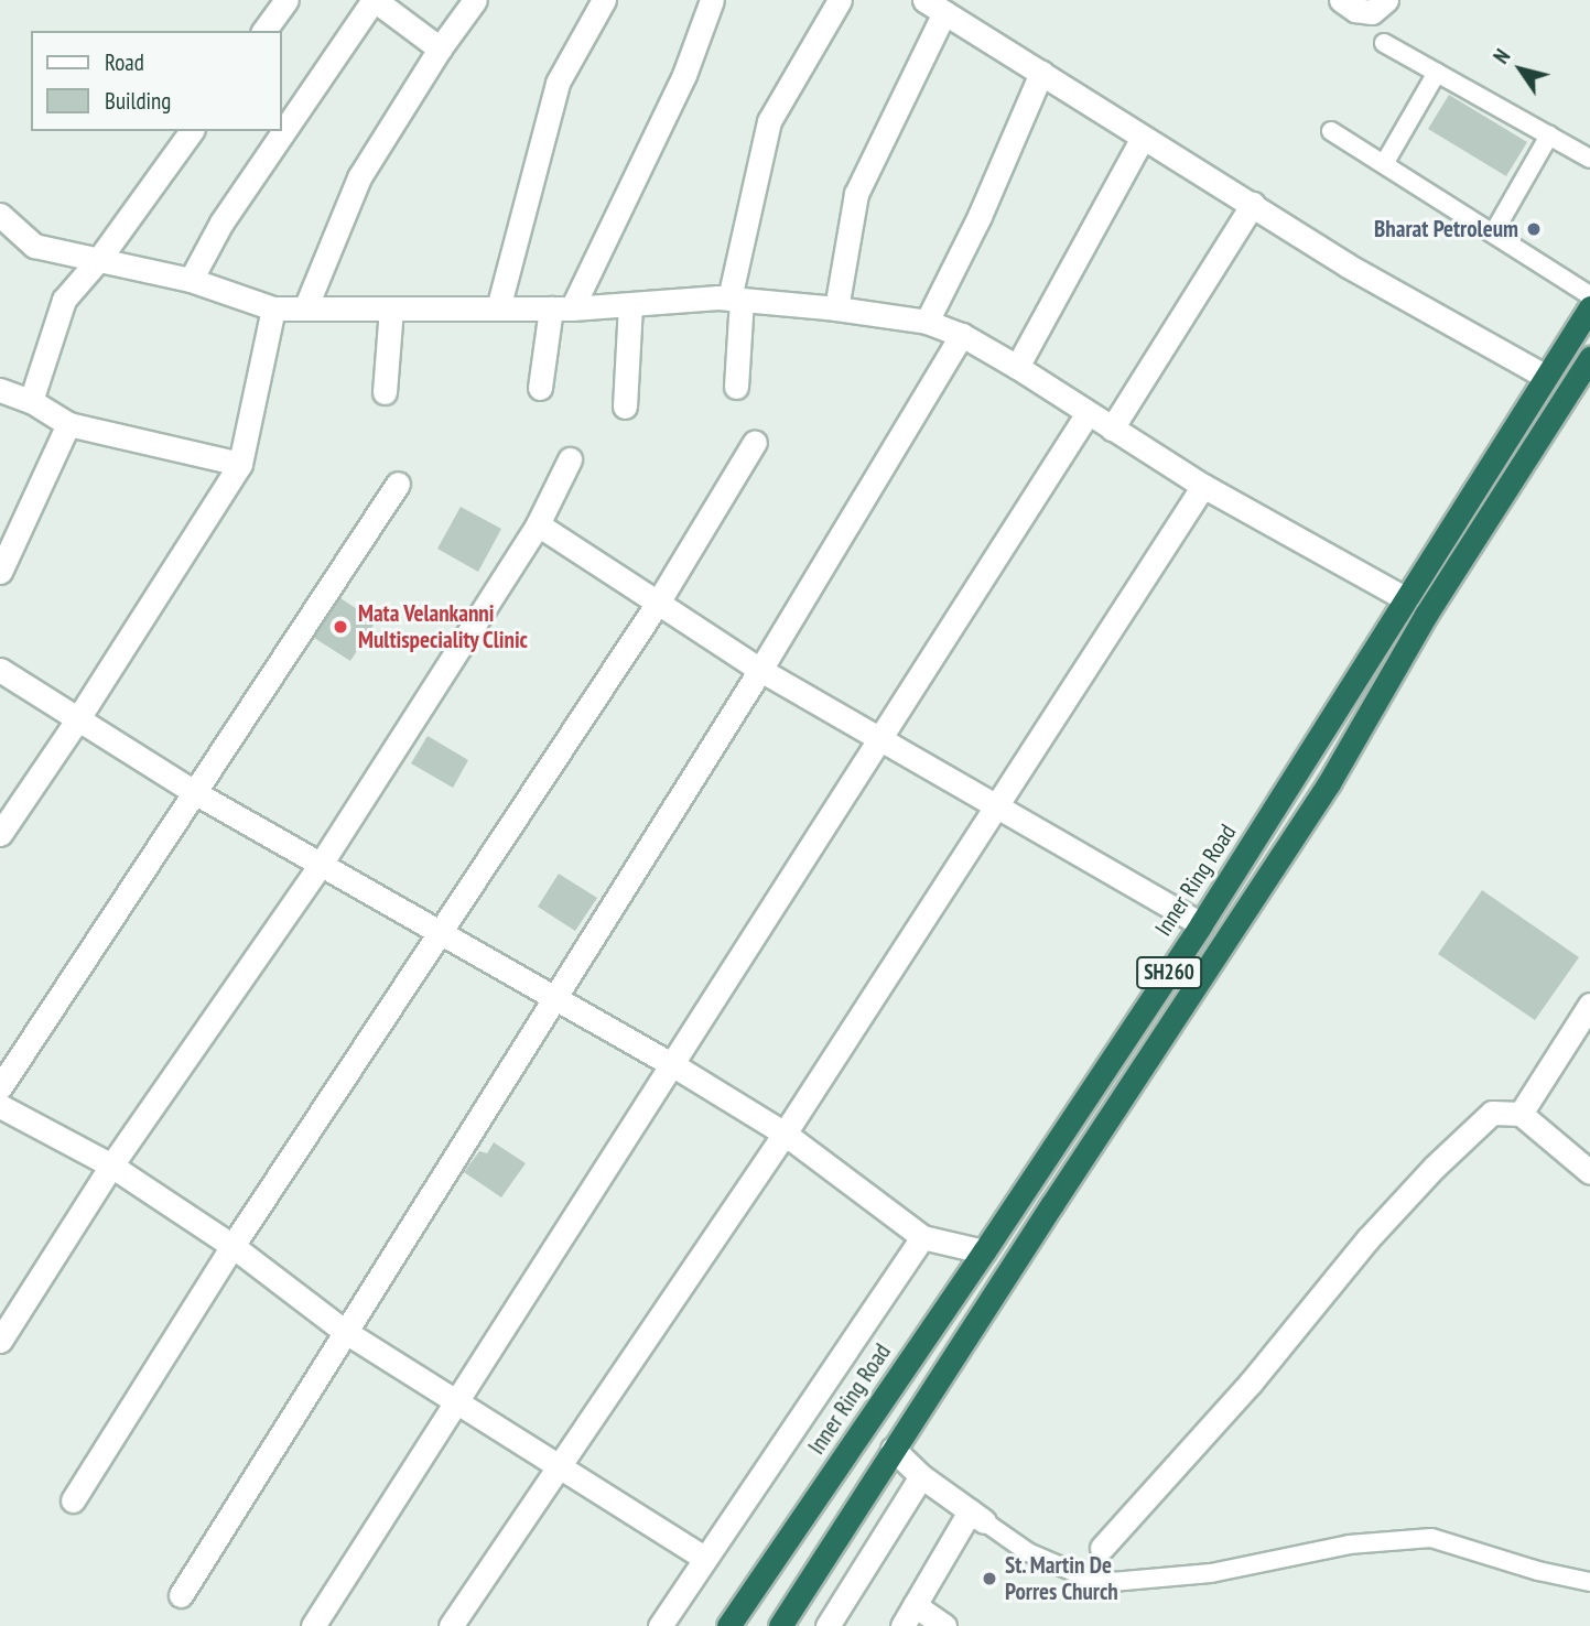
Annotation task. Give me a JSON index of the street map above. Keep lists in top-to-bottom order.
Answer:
{
  "streets": {
    "highway": ["Inner Ring Road", "SH260"]
  },
  "places": ["Bharat Petroleum", "Mata Velankanni Multispeciality Clinic", "St. Martin De Porres Church"],
  "legend": ["Road", "Building"],
  "north": "top left"
}
